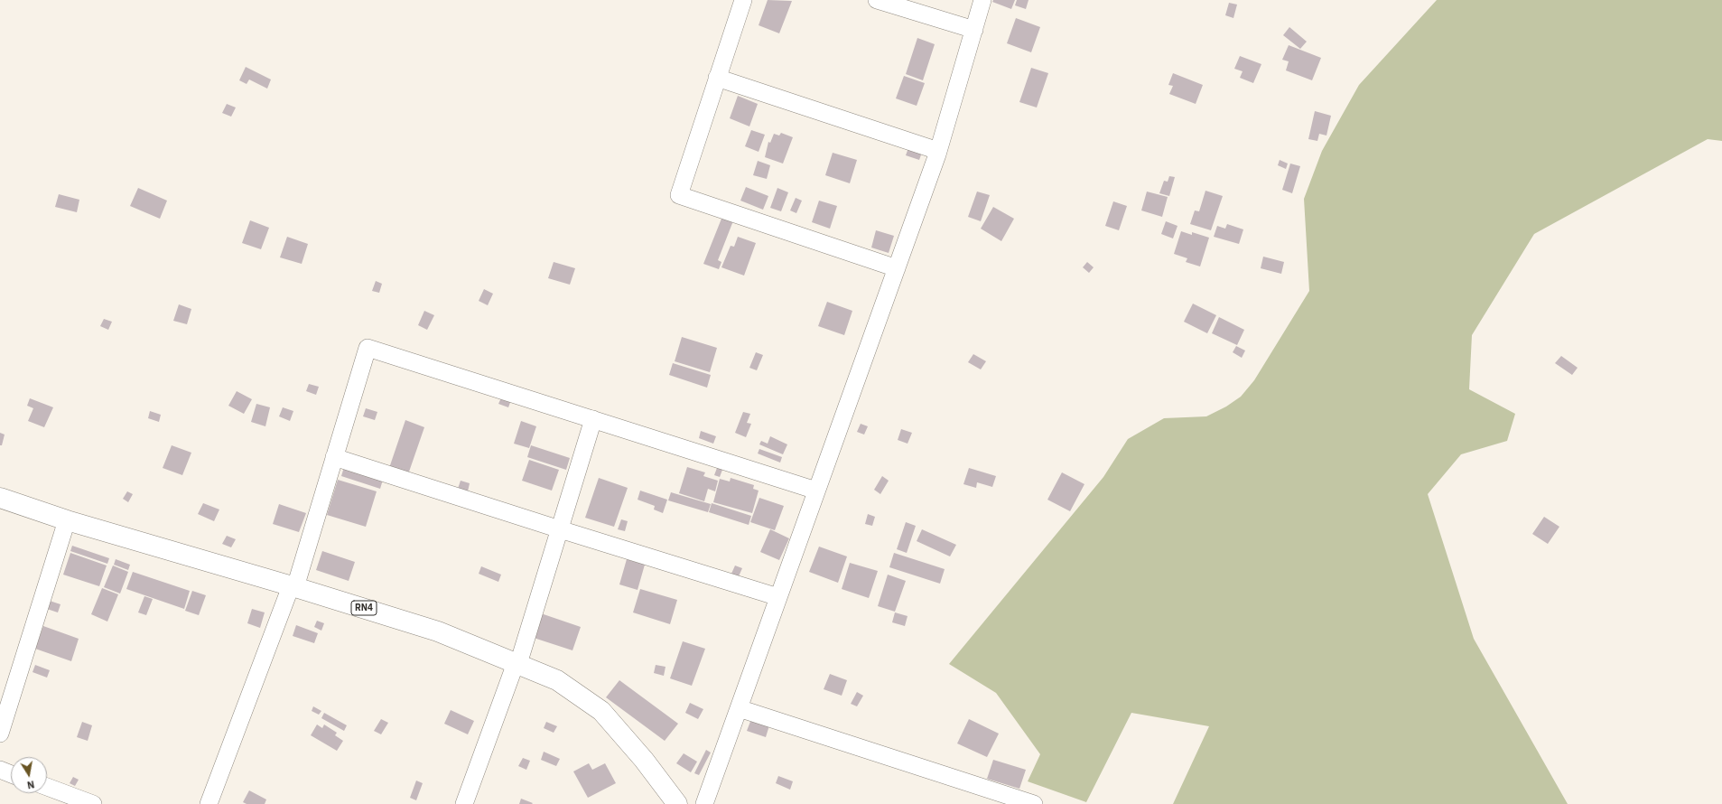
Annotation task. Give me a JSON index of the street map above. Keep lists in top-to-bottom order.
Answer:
{
  "streets": {
    "highway": ["RN4"]
  },
  "north": "bottom"
}
